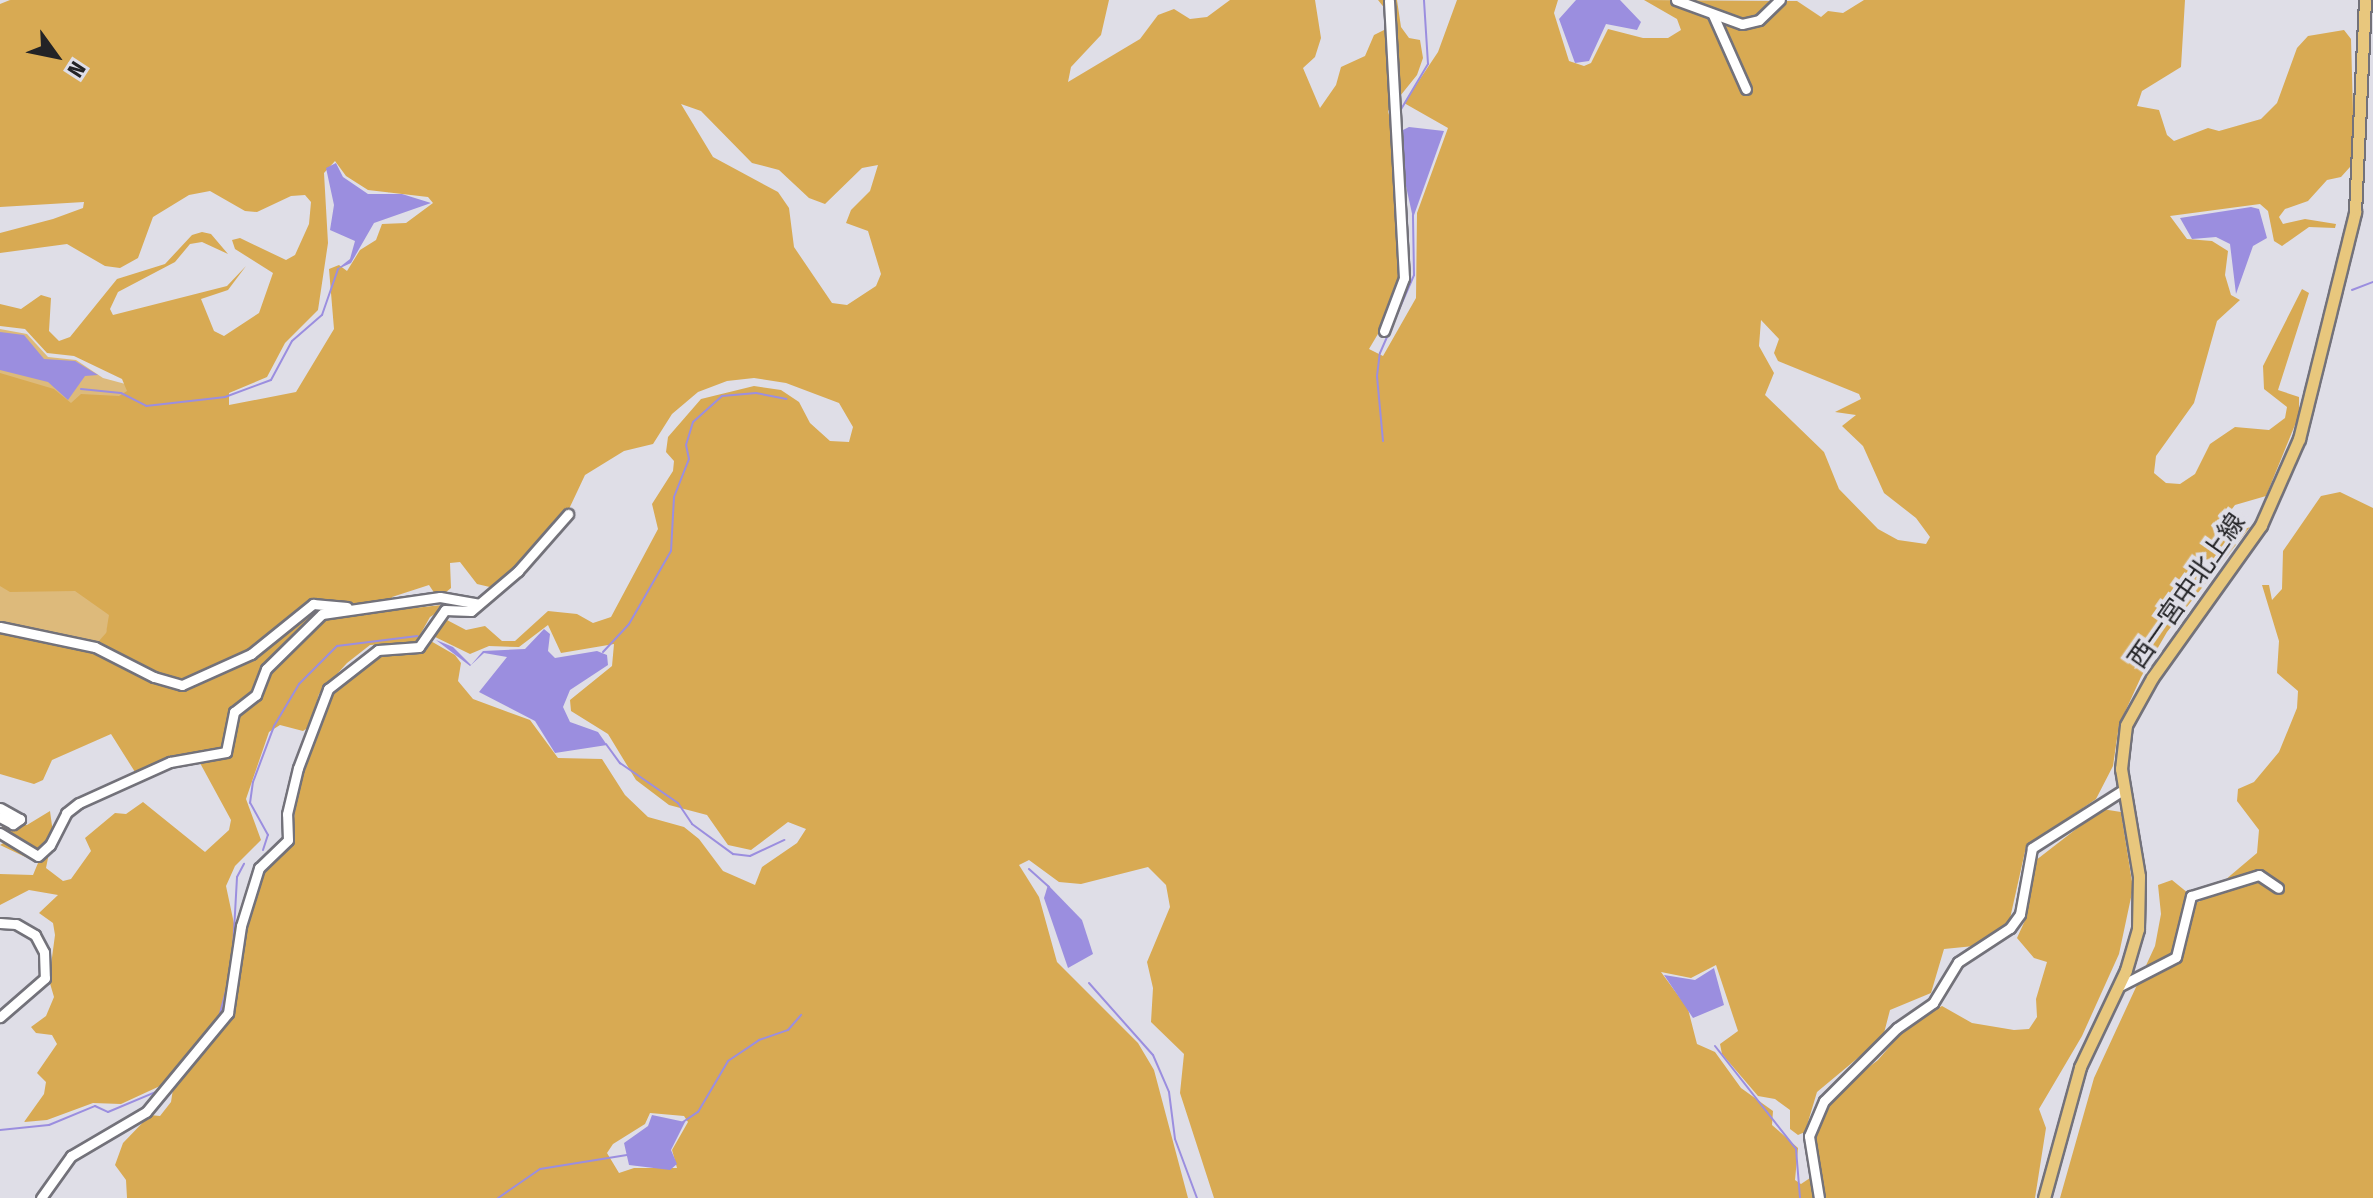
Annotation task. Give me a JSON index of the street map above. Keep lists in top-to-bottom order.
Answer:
{
  "streets": {
    "main road": ["西一宮中北上線"]
  },
  "north": "bottom right"
}
